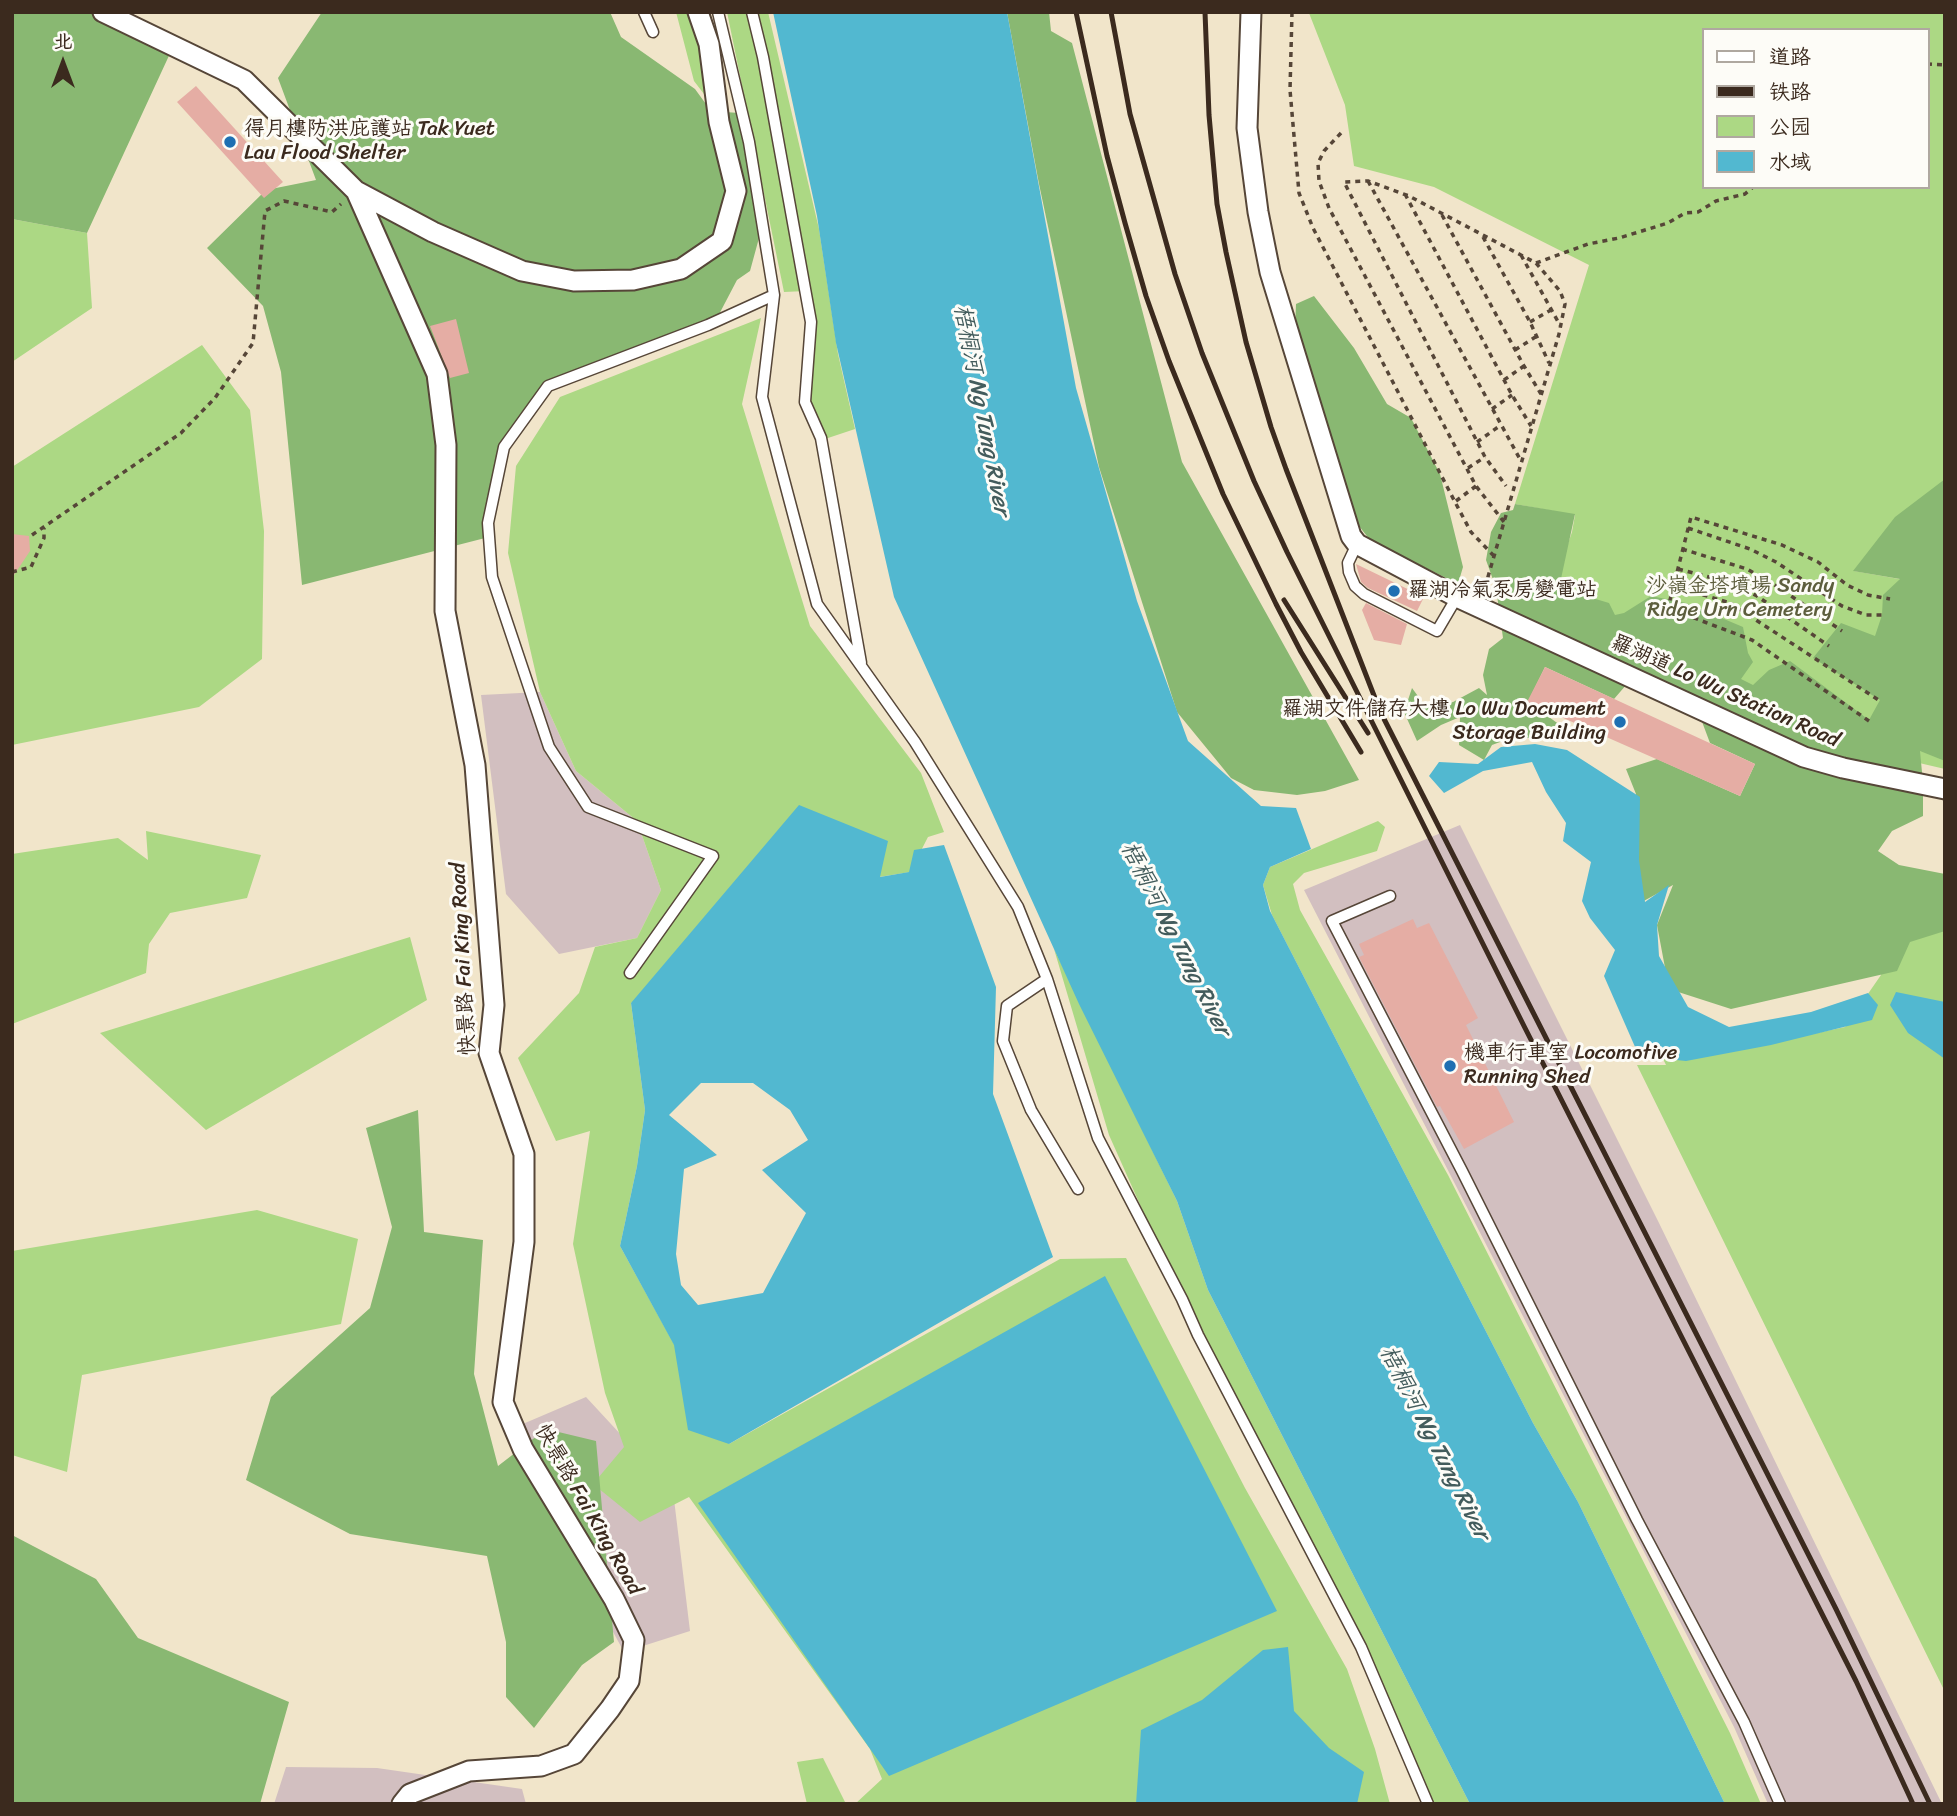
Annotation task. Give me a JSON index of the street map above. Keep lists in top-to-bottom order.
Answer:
{
  "streets": {
    "street": ["羅湖道 Lo Wu Station Road", "快景路 Fai King Road"]
  },
  "water": ["梧桐河 Ng Tung River"],
  "parks": ["沙嶺金塔墳場 Sandy Ridge Urn Cemetery"],
  "places": [
    "得月樓防洪庇護站 Tak Yuet Lau Flood Shelter",
    "羅湖冷氣泵房變電站",
    "羅湖文件儲存大樓 Lo Wu Document Storage Building",
    "機車行車室 Locomotive Running Shed"
  ],
  "legend": [
    "道路",
    "铁路",
    "公园",
    "水域"
  ],
  "north": "top"
}
